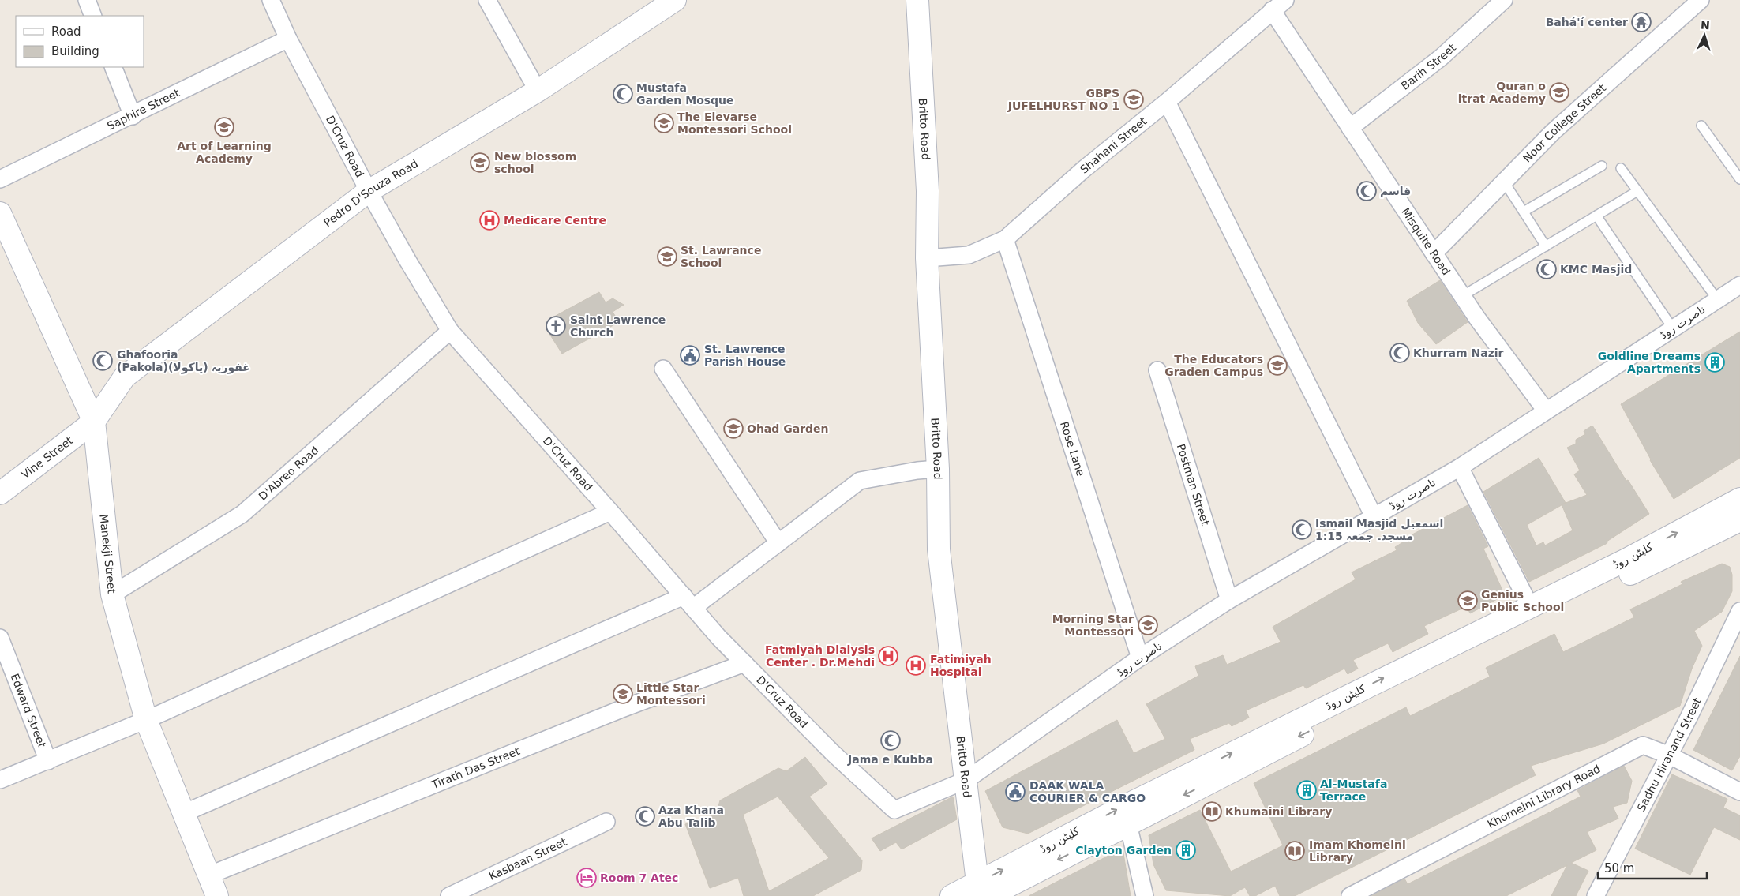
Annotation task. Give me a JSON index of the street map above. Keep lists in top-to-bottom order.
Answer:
{
  "streets": {
    "street": [
      "Barih Street",
      "Saphire Street",
      "Noor College Street",
      "Britto Road",
      "D'Cruz Road",
      "Shahani Street",
      "Pedro D'Souza Road",
      "Misquite Road",
      "ناصرت روڈ",
      "Rose Lane",
      "Vine Street",
      "D'Abreo Road",
      "Postman Street",
      "Manekji Street",
      "کلیٹن روڈ",
      "Edward Street",
      "Sadhu Hiranand Street",
      "Tirath Das Street",
      "Khomeini Library Road",
      "Kasbaan Street"
    ]
  },
  "crossings": [
    ["Barih Street", "Misquite Road"],
    ["Saphire Street", "D'Cruz Road"],
    ["Noor College Street", "Misquite Road"],
    ["Britto Road", "D'Cruz Road"],
    ["Britto Road", "Shahani Street"],
    ["Britto Road", "ناصرت روڈ"],
    ["Britto Road", "کلیٹن روڈ"],
    ["D'Cruz Road", "Pedro D'Souza Road"],
    ["D'Cruz Road", "ناصرت روڈ"],
    ["D'Cruz Road", "D'Abreo Road"],
    ["D'Cruz Road", "Tirath Das Street"],
    ["Shahani Street", "Misquite Road"],
    ["Shahani Street", "Rose Lane"],
    ["Pedro D'Souza Road", "Vine Street"],
    ["Pedro D'Souza Road", "Manekji Street"],
    ["Misquite Road", "ناصرت روڈ"],
    ["ناصرت روڈ", "Rose Lane"],
    ["ناصرت روڈ", "Postman Street"],
    ["Vine Street", "Manekji Street"],
    ["D'Abreo Road", "Manekji Street"],
    ["Manekji Street", "Tirath Das Street"],
    ["Sadhu Hiranand Street", "Khomeini Library Road"]
  ],
  "places": {
    "temple": ["Bahá'í center"],
    "school or university": [
      "Quran o itrat Academy",
      "GBPS JUFELHURST NO 1",
      "The Elevarse Montessori School",
      "Art of Learning Academy",
      "New blossom school",
      "St. Lawrance School",
      "The Educators Graden Campus",
      "Ohad Garden",
      "Genius Public School",
      "Morning Star Montessori",
      "Little Star Montessori"
    ],
    "mosque": [
      "Mustafa Garden Mosque",
      "قاسم",
      "KMC Masjid",
      "Khurram Nazir",
      "Ghafooria (Pakola)غفوریہ (پاکولا)",
      "Ismail Masjid اسمعیل مسجد۔ جمعہ 1:15",
      "Jama e Kubba",
      "Aza Khana Abu Talib"
    ],
    "hospital": ["Medicare Centre", "Fatmiyah Dialysis Center . Dr.Mehdi", "Fatimiyah Hospital"],
    "church": ["Saint Lawrence Church"],
    "public building": ["St. Lawrence Parish House", "DAAK WALA COURIER & CARGO"],
    "building": ["Goldline Dreams Apartments", "Al-Mustafa Terrace", "Clayton Garden"],
    "library": ["Khumaini Library", "Imam Khomeini Library"],
    "hotel": ["Room 7 Atec"]
  },
  "legend": ["Road", "Building"],
  "scale_bar": "50 m",
  "north": "top"
}
